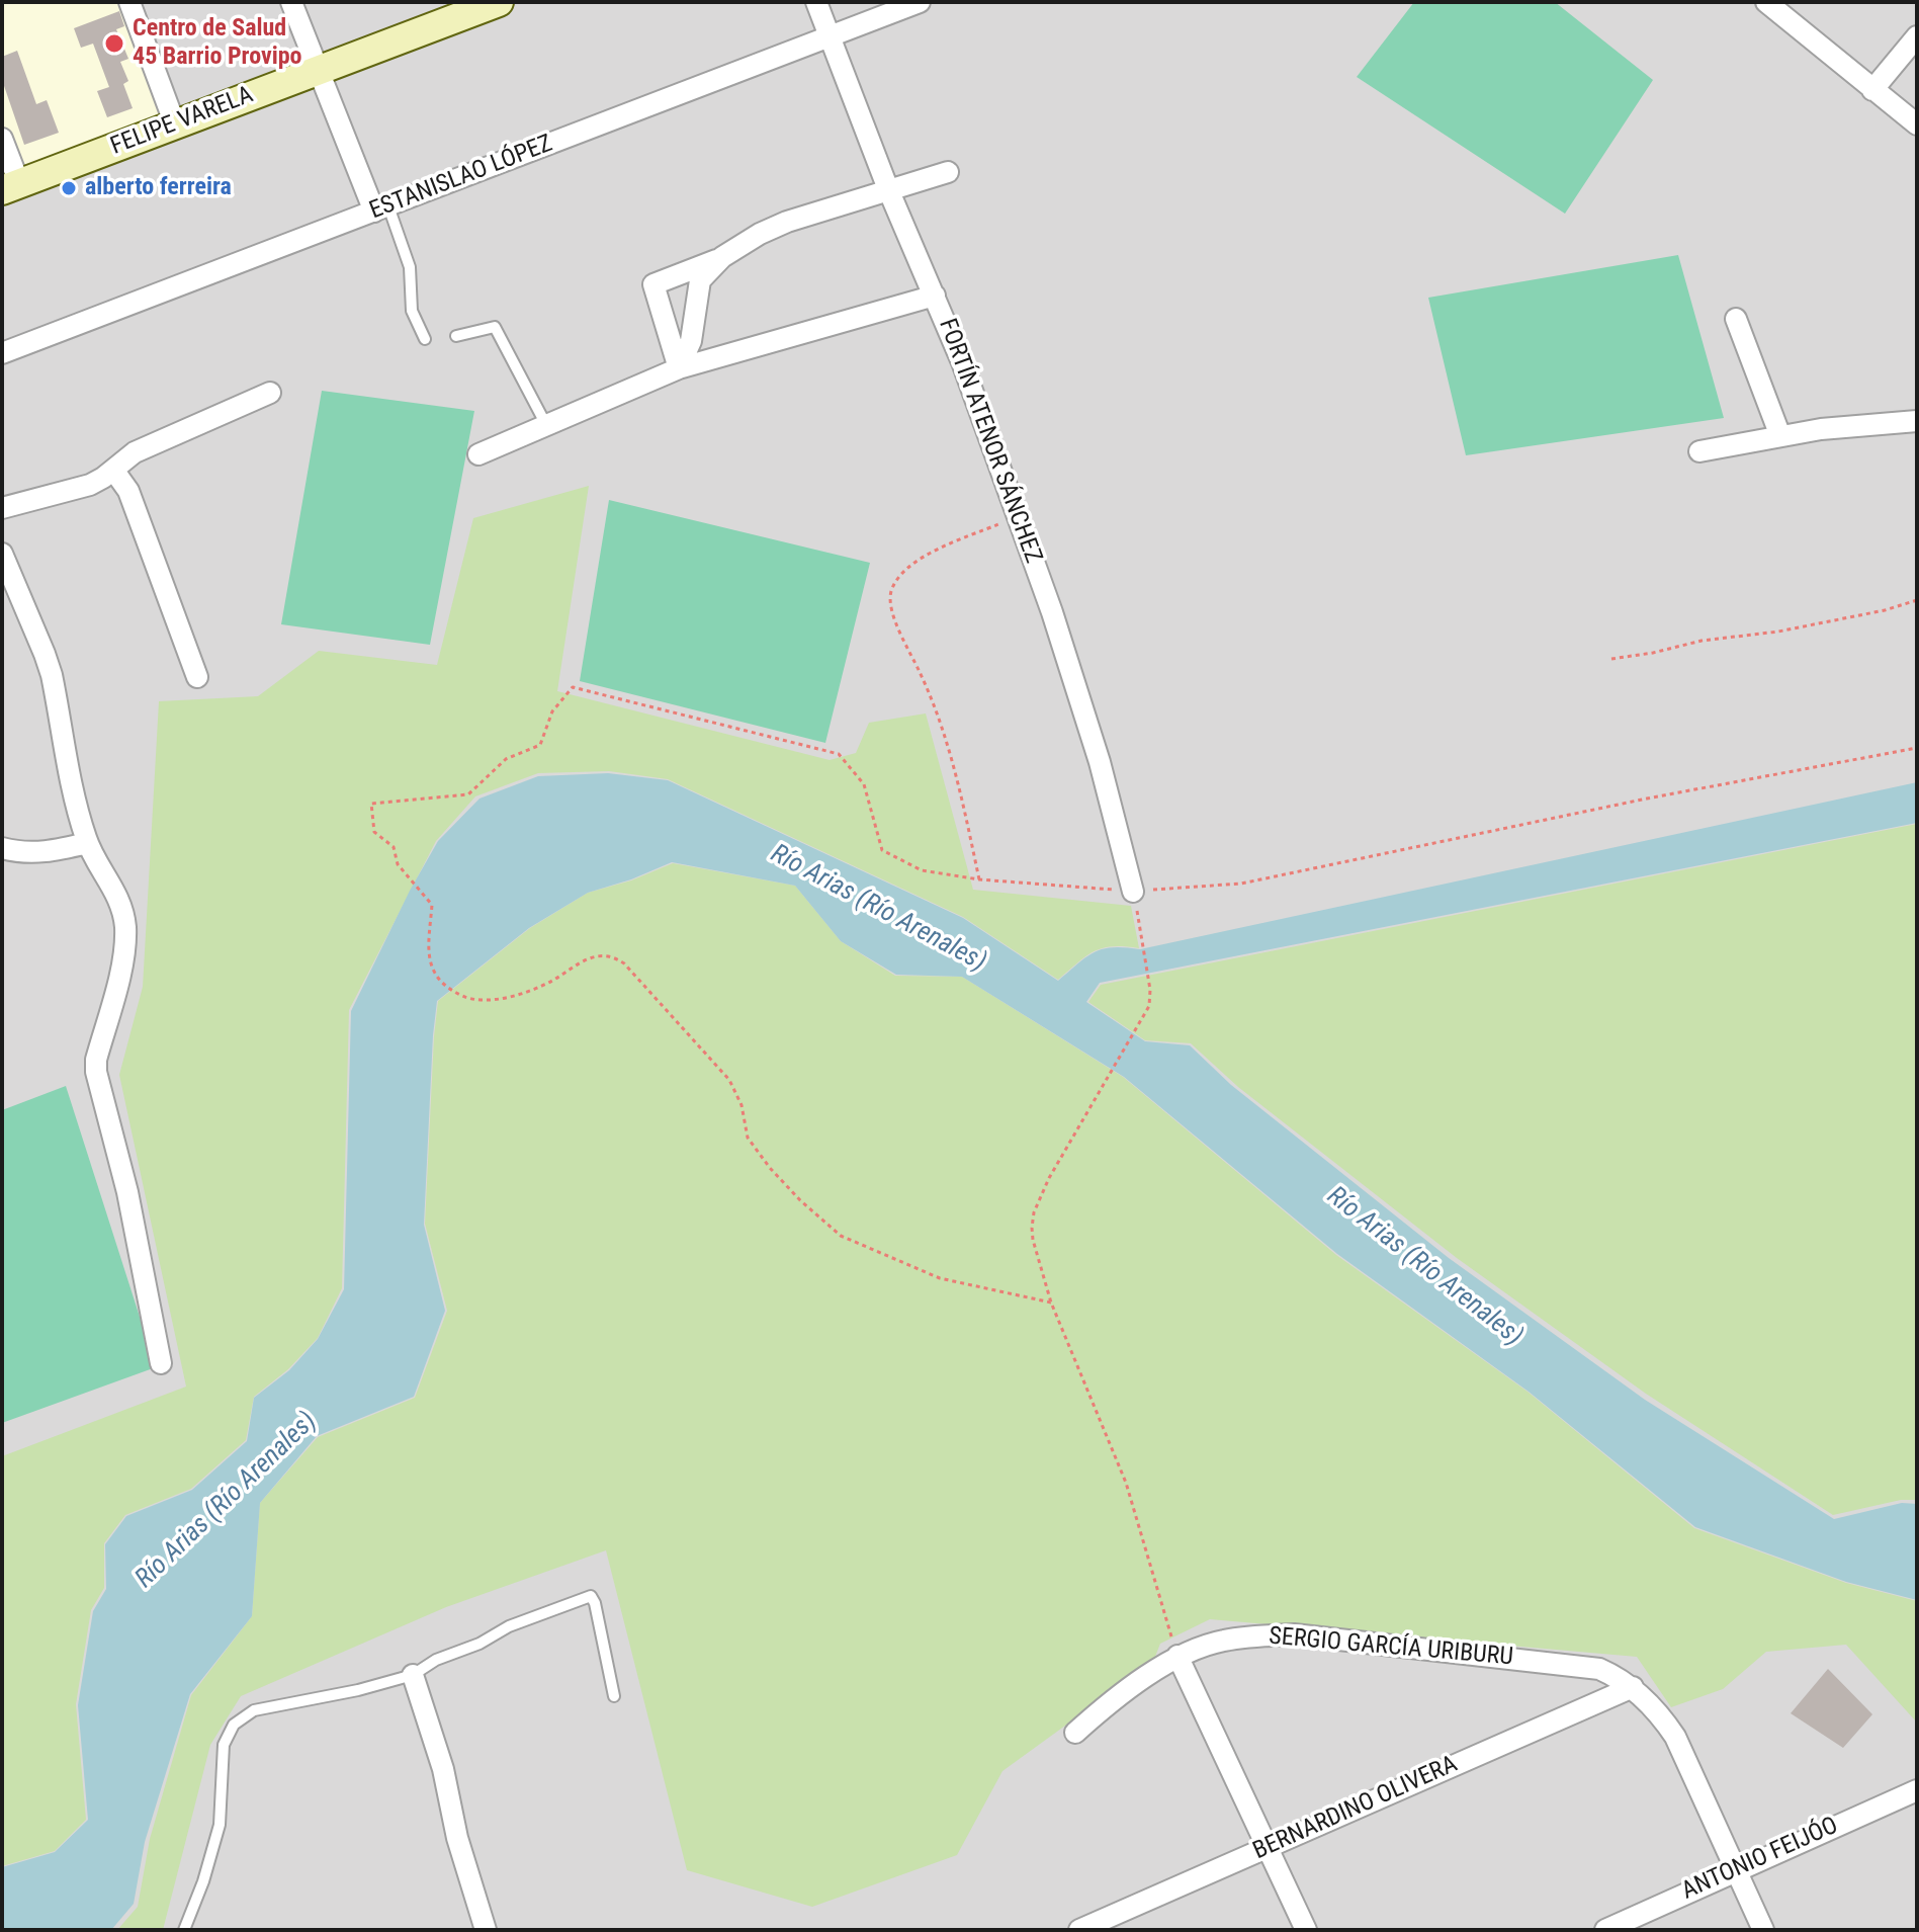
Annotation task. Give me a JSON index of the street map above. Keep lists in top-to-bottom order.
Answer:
{
  "streets": {
    "street": [
      "FELIPE VARELA",
      "ESTANISLAO LÓPEZ",
      "FORTÍN ATENOR SÁNCHEZ",
      "SERGIO GARCÍA URIBURU",
      "BERNARDINO OLIVERA",
      "ANTONIO FEIJÓO"
    ]
  },
  "crossings": [
    ["ESTANISLAO LÓPEZ", "FORTÍN ATENOR SÁNCHEZ"],
    ["SERGIO GARCÍA URIBURU", "BERNARDINO OLIVERA"],
    ["SERGIO GARCÍA URIBURU", "ANTONIO FEIJÓO"]
  ],
  "water": ["Río Arias (Río Arenales)"],
  "places": ["Centro de Salud 45 Barrio Provipo", "alberto ferreira"]
}
